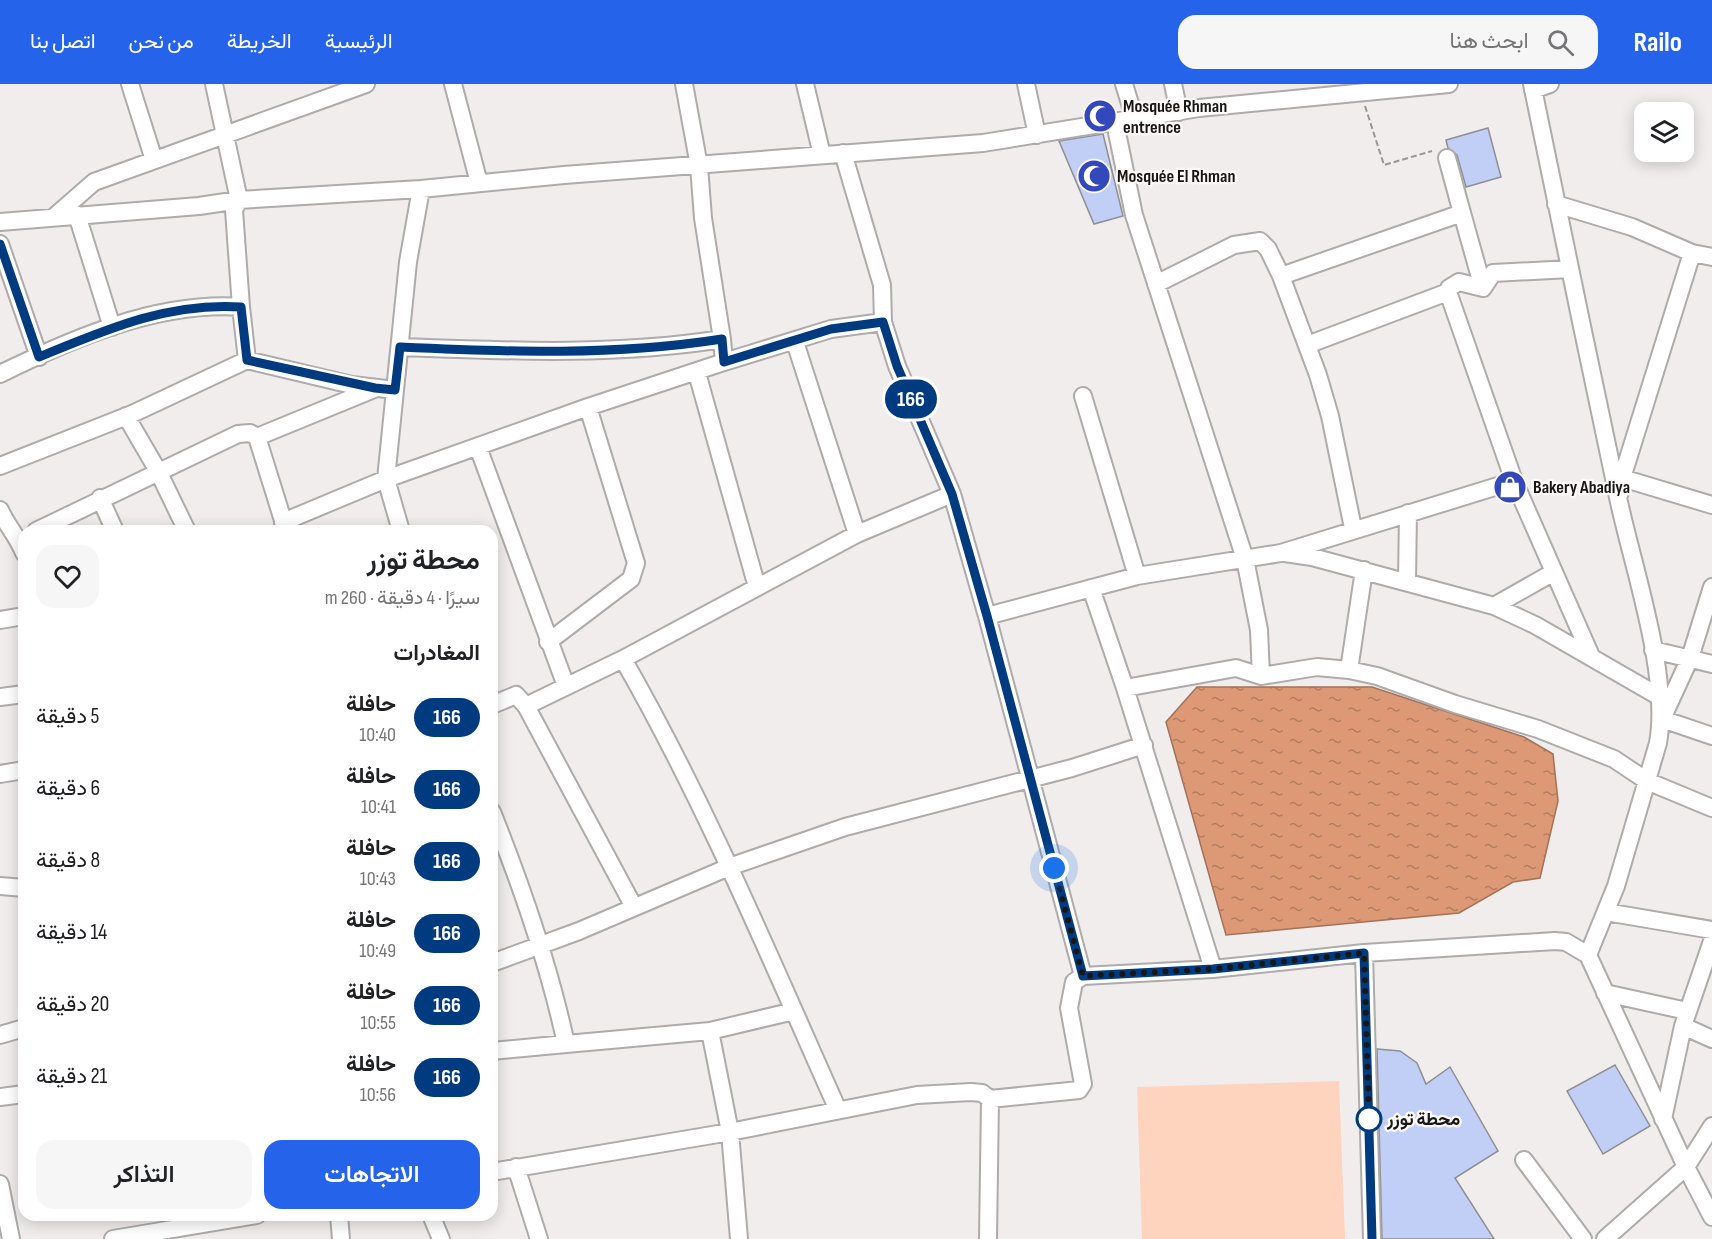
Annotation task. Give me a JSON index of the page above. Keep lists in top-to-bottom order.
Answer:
{
  "places": {
    "mosque": ["Mosquée Rhman entrence", "Mosquée El Rhman"],
    "shop": ["Bakery Abadiya"],
    "other": ["محطة توزر"]
  },
  "lines": ["bus line 166"],
  "page": {
    "header": "Railo",
    "search": "ابحث هنا",
    "nav": [
      "الرئيسية",
      "الخريطة",
      "من نحن",
      "اتصل بنا"
    ],
    "on_map": "166",
    "heading": [
      ["محطة توزر", "سيرًا · 4 دقيقة · 260 m"],
      "المغادرات"
    ],
    "list": [
      {
        "mark": "166",
        "name": "حافلة",
        "note": "10:40",
        "value": "5 دقيقة"
      },
      {
        "mark": "166",
        "name": "حافلة",
        "note": "10:41",
        "value": "6 دقيقة"
      },
      {
        "mark": "166",
        "name": "حافلة",
        "note": "10:43",
        "value": "8 دقيقة"
      },
      {
        "mark": "166",
        "name": "حافلة",
        "note": "10:49",
        "value": "14 دقيقة"
      },
      {
        "mark": "166",
        "name": "حافلة",
        "note": "10:55",
        "value": "20 دقيقة"
      },
      {
        "mark": "166",
        "name": "حافلة",
        "note": "10:56",
        "value": "21 دقيقة"
      }
    ],
    "buttons": ["الاتجاهات", "التذاكر"]
  }
}
